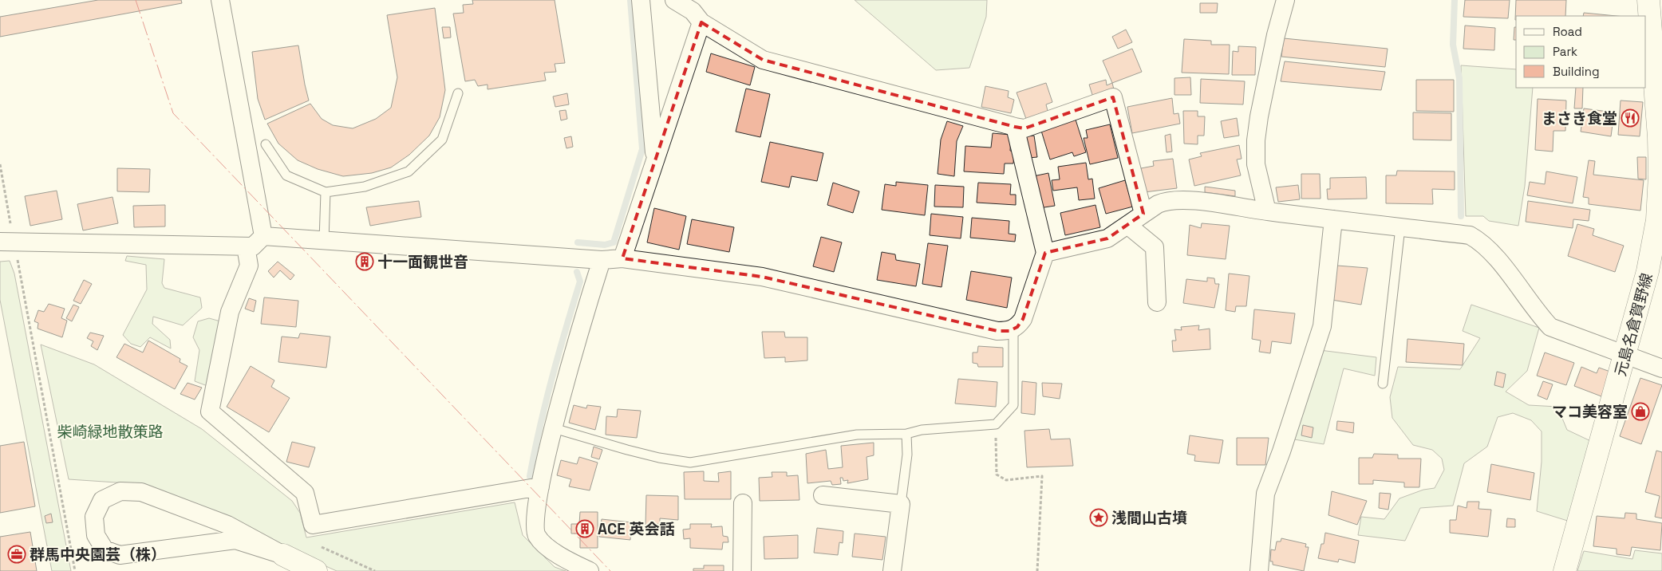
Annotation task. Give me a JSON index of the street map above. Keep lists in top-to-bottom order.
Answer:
{
  "streets": {
    "main road": ["元島名倉賀野線"]
  },
  "parks": ["柴崎緑地散策路"],
  "places": {
    "restaurant": ["まさき食堂"],
    "building": ["十一面観世音", "ACE 英会話"],
    "shop": ["マコ美容室"],
    "place": ["浅間山古墳"],
    "office": ["群馬中央園芸（株）"]
  },
  "legend": ["Road", "Park", "Building"]
}
